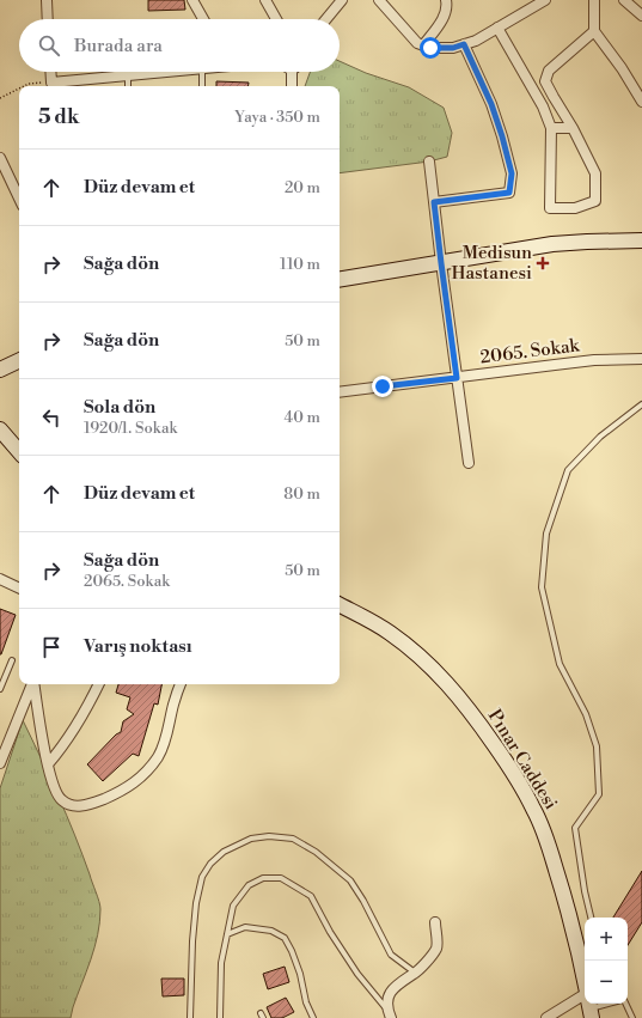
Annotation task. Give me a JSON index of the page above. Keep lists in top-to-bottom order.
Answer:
{
  "streets": {
    "street": ["2065. Sokak", "Pınar Caddesi"]
  },
  "places": {
    "health": ["Medisun Hastanesi"]
  },
  "page": {
    "search": "Burada ara",
    "heading": ["5 dk", "Yaya · 350 m"],
    "list": [
      ["Düz devam et", "20 m"],
      ["Sağa dön", "110 m"],
      ["Sağa dön", "50 m"],
      ["Sola dön", "1920/1. Sokak", "40 m"],
      ["Düz devam et", "80 m"],
      ["Sağa dön", "2065. Sokak", "50 m"],
      "Varış noktası"
    ],
    "map_buttons": ["+", "−"]
  }
}
